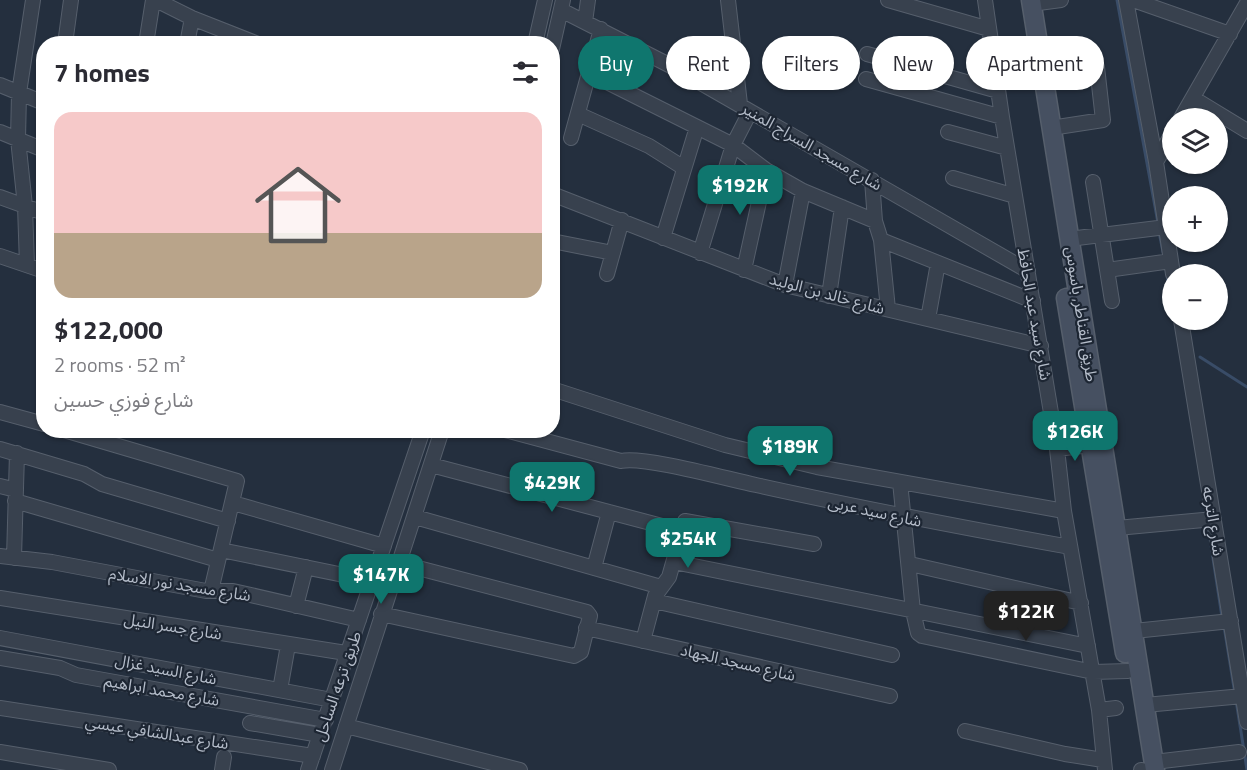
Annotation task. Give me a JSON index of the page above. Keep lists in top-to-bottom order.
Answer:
{
  "streets": {
    "main road": ["طريق القناطر, باسوس"],
    "street": [
      "شارع مسجد السراج المنير",
      "شارع خالد بن الوليد",
      "شارع سيد عبد الحافظ",
      "شارع سيد عربى",
      "شارع الترعه",
      "شارع مسجد نور الاسلام",
      "شارع جسر النيل",
      "شارع مسجد الجهاد",
      "شارع السيد غزال",
      "طريق ترعه الساحل",
      "شارع محمد ابراهيم",
      "شارع عبدالشافي عيسي"
    ]
  },
  "crossings": [
    ["شارع مسجد السراج المنير", "شارع سيد عبد الحافظ"],
    ["شارع خالد بن الوليد", "شارع سيد عبد الحافظ"],
    ["شارع سيد عبد الحافظ", "شارع سيد عربى"],
    ["شارع مسجد نور الاسلام", "طريق ترعه الساحل"],
    ["شارع جسر النيل", "طريق ترعه الساحل"],
    ["شارع السيد غزال", "طريق ترعه الساحل"],
    ["طريق ترعه الساحل", "شارع محمد ابراهيم"],
    ["طريق ترعه الساحل", "شارع عبدالشافي عيسي"]
  ],
  "page": {
    "chip": [
      "Buy",
      "Rent",
      "Filters",
      "New",
      "Apartment"
    ],
    "heading": "7 homes",
    "map_buttons": ["+", "−"],
    "list": [
      {
        "name": "$122,000",
        "note": "2 rooms · 52 m² · شارع فوزي حسين"
      }
    ],
    "price": [
      "$192K",
      "$126K",
      "$189K",
      "$429K",
      "$254K",
      "$147K",
      "$122K"
    ]
  }
}
